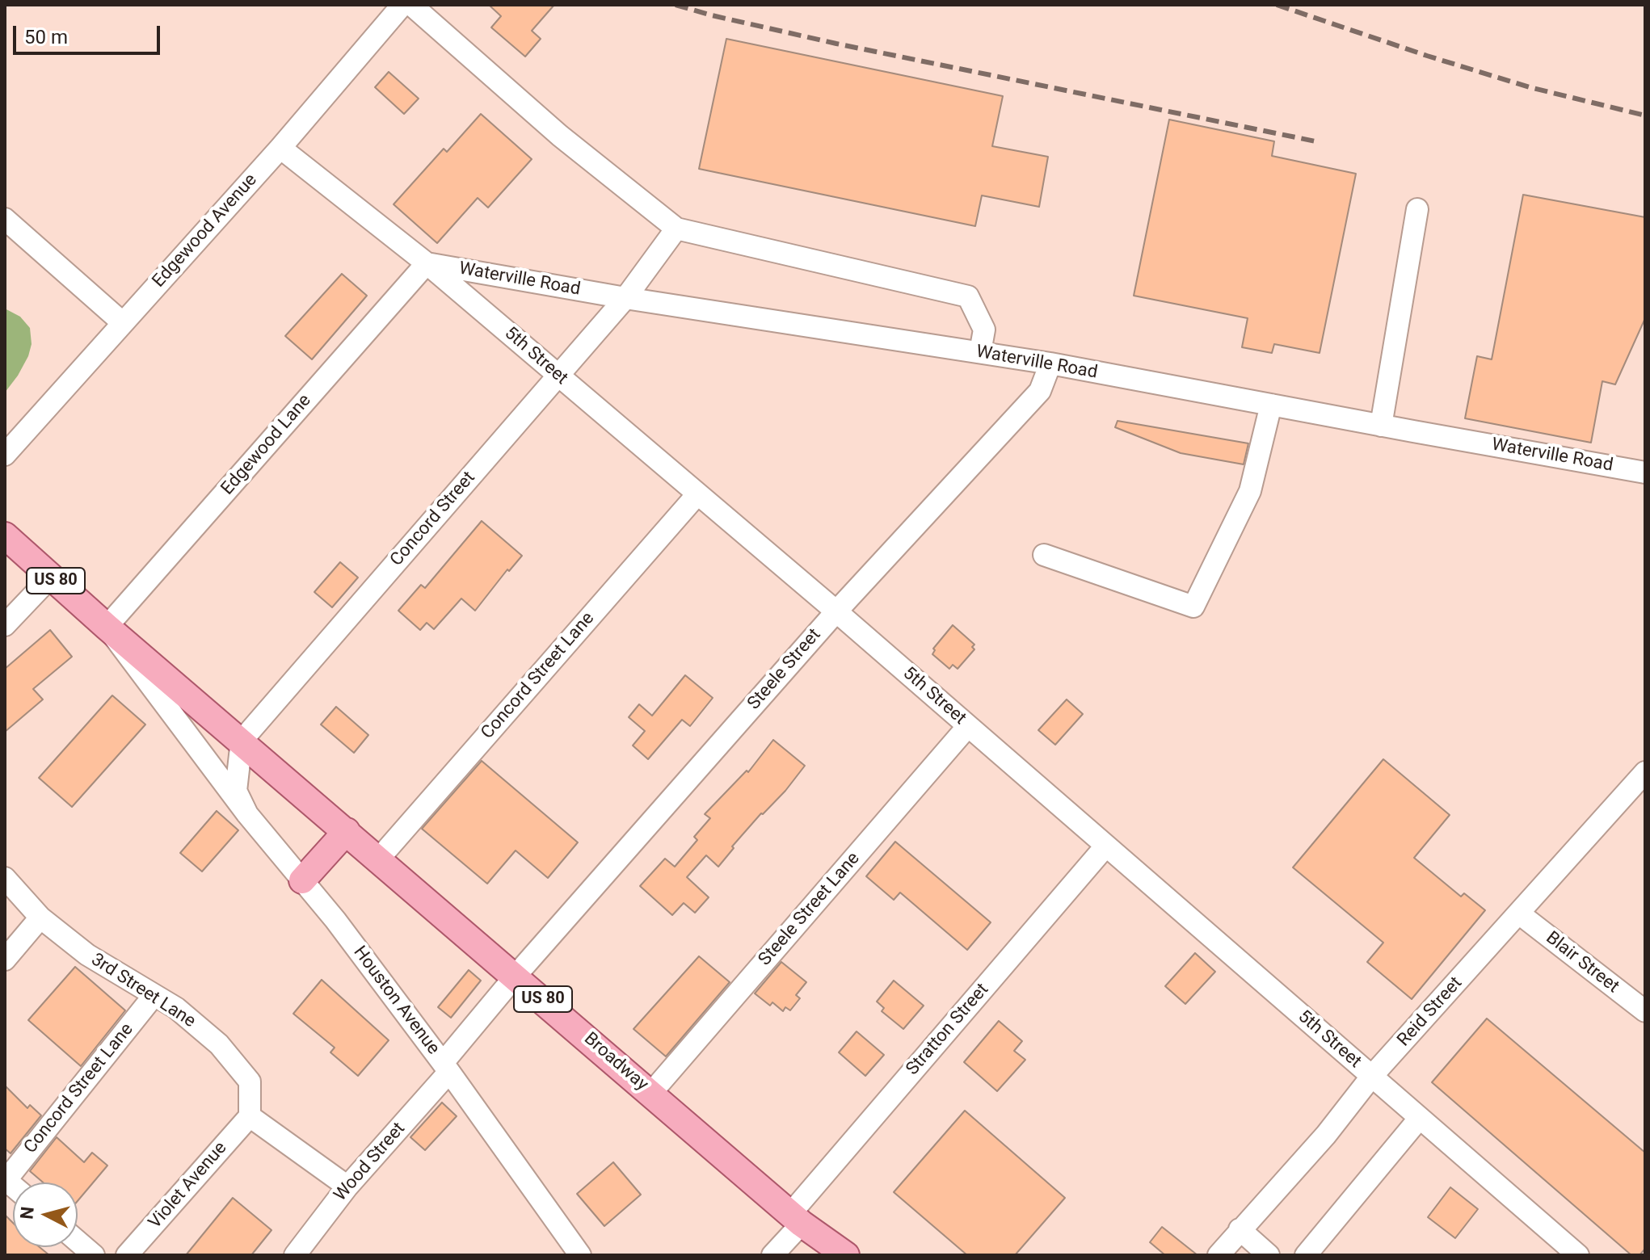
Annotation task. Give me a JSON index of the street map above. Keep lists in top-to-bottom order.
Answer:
{
  "streets": {
    "main road": ["US 80", "Broadway"],
    "street": [
      "Edgewood Avenue",
      "Waterville Road",
      "5th Street",
      "Edgewood Lane",
      "Concord Street",
      "Steele Street",
      "Concord Street Lane",
      "Steele Street Lane",
      "Blair Street",
      "3rd Street Lane",
      "Houston Avenue",
      "Reid Street",
      "Stratton Street",
      "Wood Street",
      "Violet Avenue"
    ]
  },
  "crossings": [
    ["Edgewood Avenue", "5th Street"],
    ["Waterville Road", "5th Street"],
    ["Waterville Road", "Edgewood Lane"],
    ["Waterville Road", "Concord Street"],
    ["Waterville Road", "Steele Street"],
    ["5th Street", "Edgewood Lane"],
    ["5th Street", "Concord Street"],
    ["5th Street", "Steele Street"],
    ["5th Street", "Concord Street Lane"],
    ["5th Street", "Steele Street Lane"],
    ["5th Street", "Reid Street"],
    ["5th Street", "Stratton Street"],
    ["Edgewood Lane", "US 80"],
    ["Concord Street", "US 80"],
    ["Concord Street", "Houston Avenue"],
    ["Concord Street", "Broadway"],
    ["US 80", "Houston Avenue"],
    ["US 80", "Broadway"],
    ["Steele Street", "Broadway"],
    ["Steele Street", "Wood Street"],
    ["Concord Street Lane", "3rd Street Lane"],
    ["Concord Street Lane", "Broadway"],
    ["Steele Street Lane", "Broadway"],
    ["Blair Street", "Reid Street"],
    ["3rd Street Lane", "Violet Avenue"],
    ["Houston Avenue", "Broadway"],
    ["Houston Avenue", "Wood Street"],
    ["Stratton Street", "Broadway"],
    ["Broadway", "Wood Street"]
  ],
  "scale_bar": "50 m",
  "north": "left"
}
